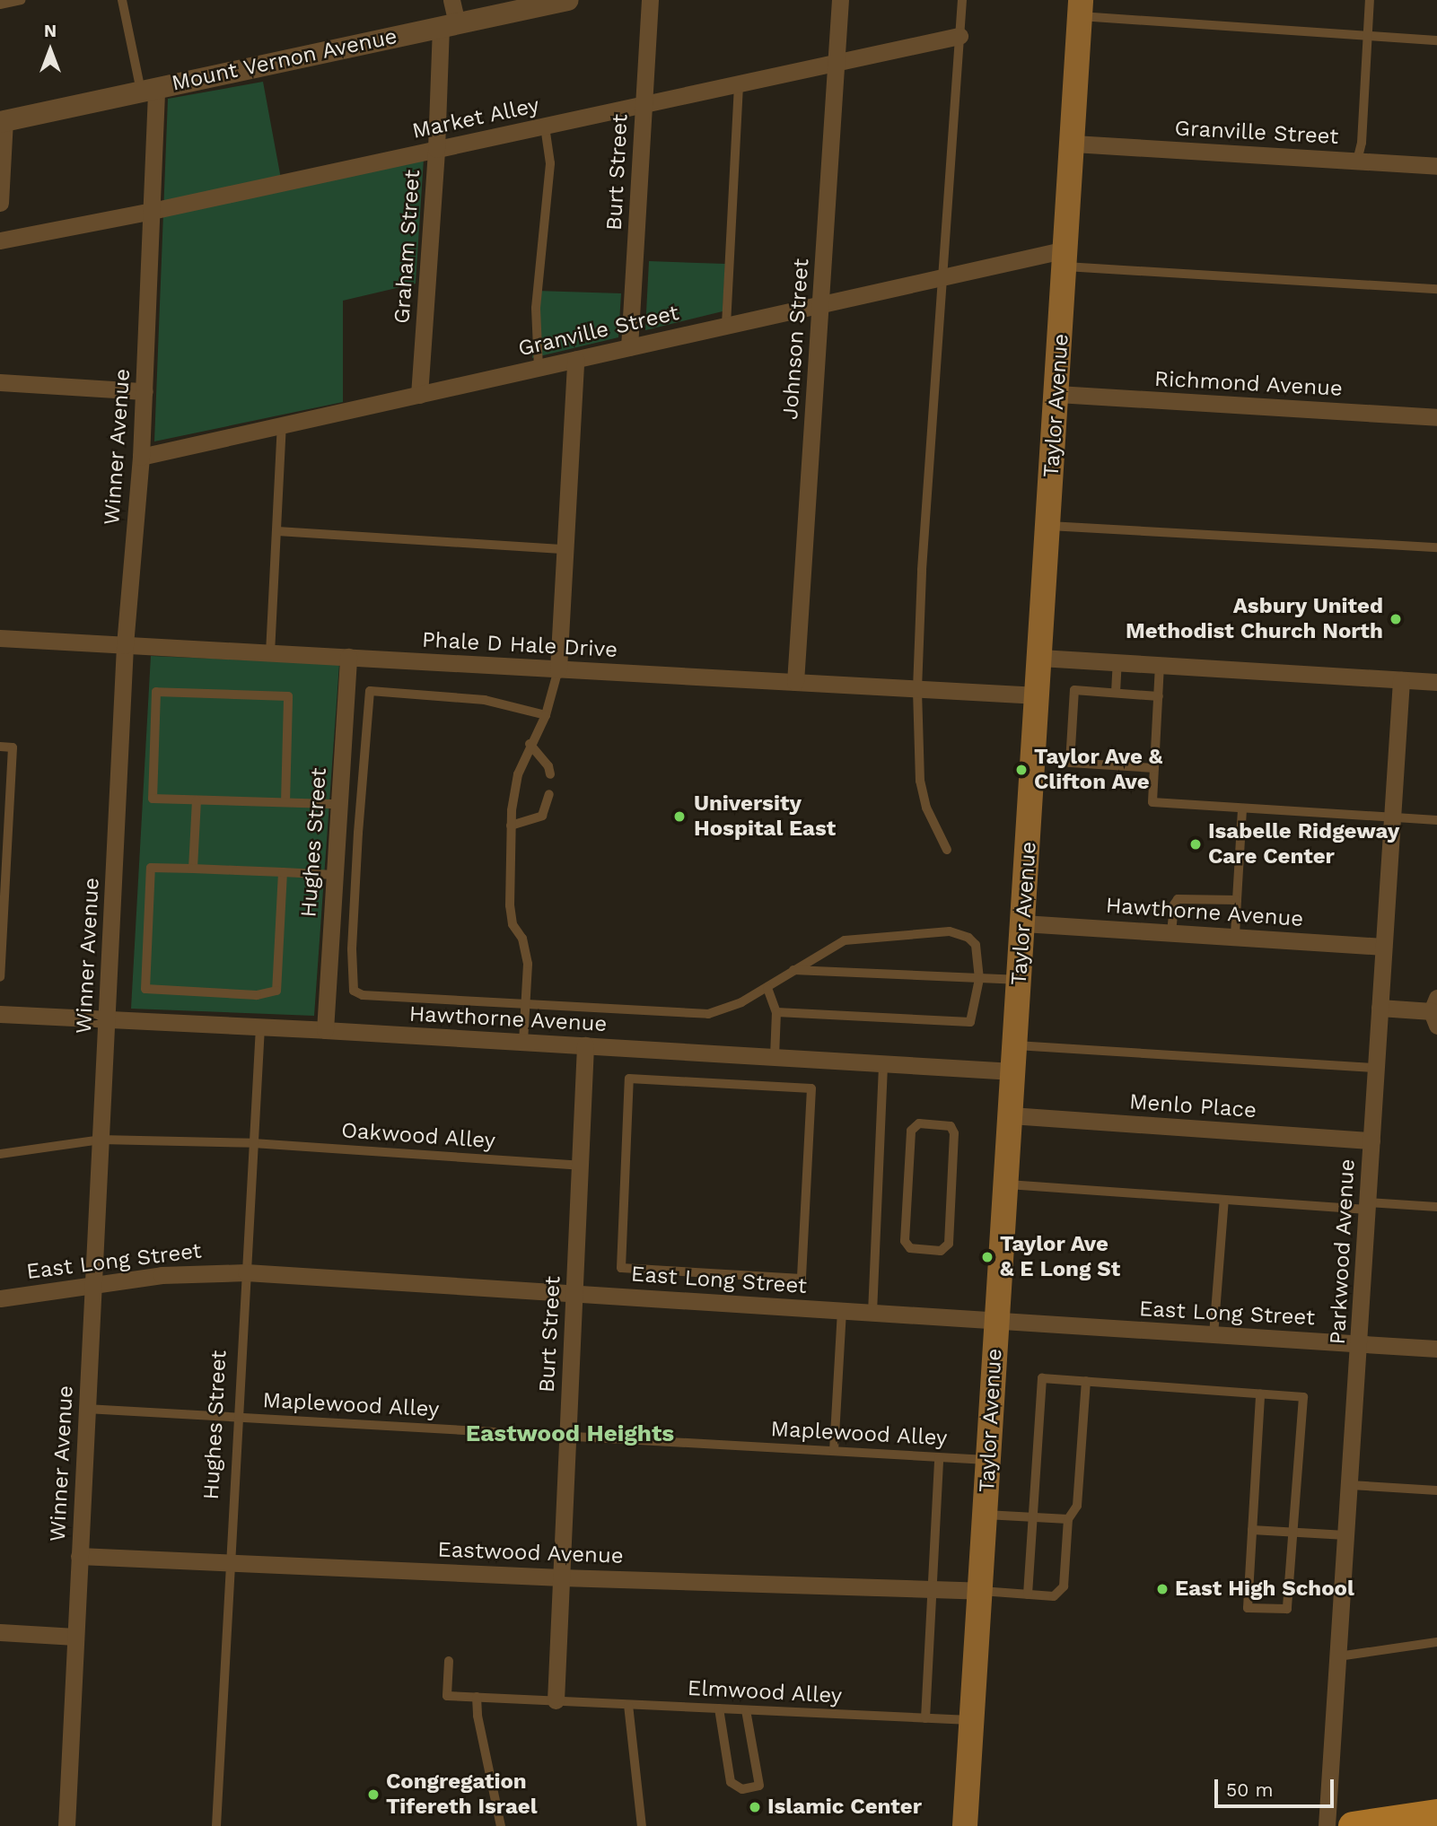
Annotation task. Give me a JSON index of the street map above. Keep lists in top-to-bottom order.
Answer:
{
  "streets": {
    "main road": ["Taylor Avenue"],
    "street": [
      "Mount Vernon Avenue",
      "Market Alley",
      "Granville Street",
      "Burt Street",
      "Graham Street",
      "Johnson Street",
      "Richmond Avenue",
      "Winner Avenue",
      "Phale D Hale Drive",
      "Hughes Street",
      "Hawthorne Avenue",
      "Menlo Place",
      "Parkwood Avenue",
      "East Long Street",
      "Eastwood Avenue"
    ],
    "lane": ["Oakwood Alley", "Maplewood Alley", "Elmwood Alley"]
  },
  "crossings": [
    ["Mount Vernon Avenue", "Graham Street"],
    ["Mount Vernon Avenue", "Winner Avenue"],
    ["Market Alley", "Burt Street"],
    ["Market Alley", "Graham Street"],
    ["Market Alley", "Johnson Street"],
    ["Market Alley", "Winner Avenue"],
    ["Granville Street", "Burt Street"],
    ["Granville Street", "Graham Street"],
    ["Granville Street", "Johnson Street"],
    ["Granville Street", "Taylor Avenue"],
    ["Granville Street", "Winner Avenue"],
    ["Burt Street", "Hawthorne Avenue"],
    ["Burt Street", "Oakwood Alley"],
    ["Burt Street", "East Long Street"],
    ["Burt Street", "Maplewood Alley"],
    ["Burt Street", "Eastwood Avenue"],
    ["Burt Street", "Elmwood Alley"],
    ["Johnson Street", "Phale D Hale Drive"],
    ["Richmond Avenue", "Taylor Avenue"],
    ["Taylor Avenue", "Phale D Hale Drive"],
    ["Taylor Avenue", "Hawthorne Avenue"],
    ["Taylor Avenue", "Menlo Place"],
    ["Taylor Avenue", "East Long Street"],
    ["Taylor Avenue", "Maplewood Alley"],
    ["Taylor Avenue", "Eastwood Avenue"],
    ["Taylor Avenue", "Elmwood Alley"],
    ["Winner Avenue", "Phale D Hale Drive"],
    ["Winner Avenue", "Hawthorne Avenue"],
    ["Winner Avenue", "Oakwood Alley"],
    ["Winner Avenue", "East Long Street"],
    ["Winner Avenue", "Maplewood Alley"],
    ["Winner Avenue", "Eastwood Avenue"],
    ["Phale D Hale Drive", "Hughes Street"],
    ["Hughes Street", "Hawthorne Avenue"],
    ["Hughes Street", "Oakwood Alley"],
    ["Hughes Street", "East Long Street"],
    ["Hughes Street", "Maplewood Alley"],
    ["Hughes Street", "Eastwood Avenue"],
    ["Hawthorne Avenue", "Parkwood Avenue"],
    ["Menlo Place", "Parkwood Avenue"],
    ["Parkwood Avenue", "East Long Street"]
  ],
  "districts": ["Eastwood Heights"],
  "places": [
    "Asbury United Methodist Church North",
    "Taylor Ave & Clifton Ave",
    "University Hospital East",
    "Isabelle Ridgeway Care Center",
    "Taylor Ave & E Long St",
    "East High School",
    "Congregation Tifereth Israel",
    "Islamic Center"
  ],
  "scale_bar": "50 m",
  "north": "top"
}
